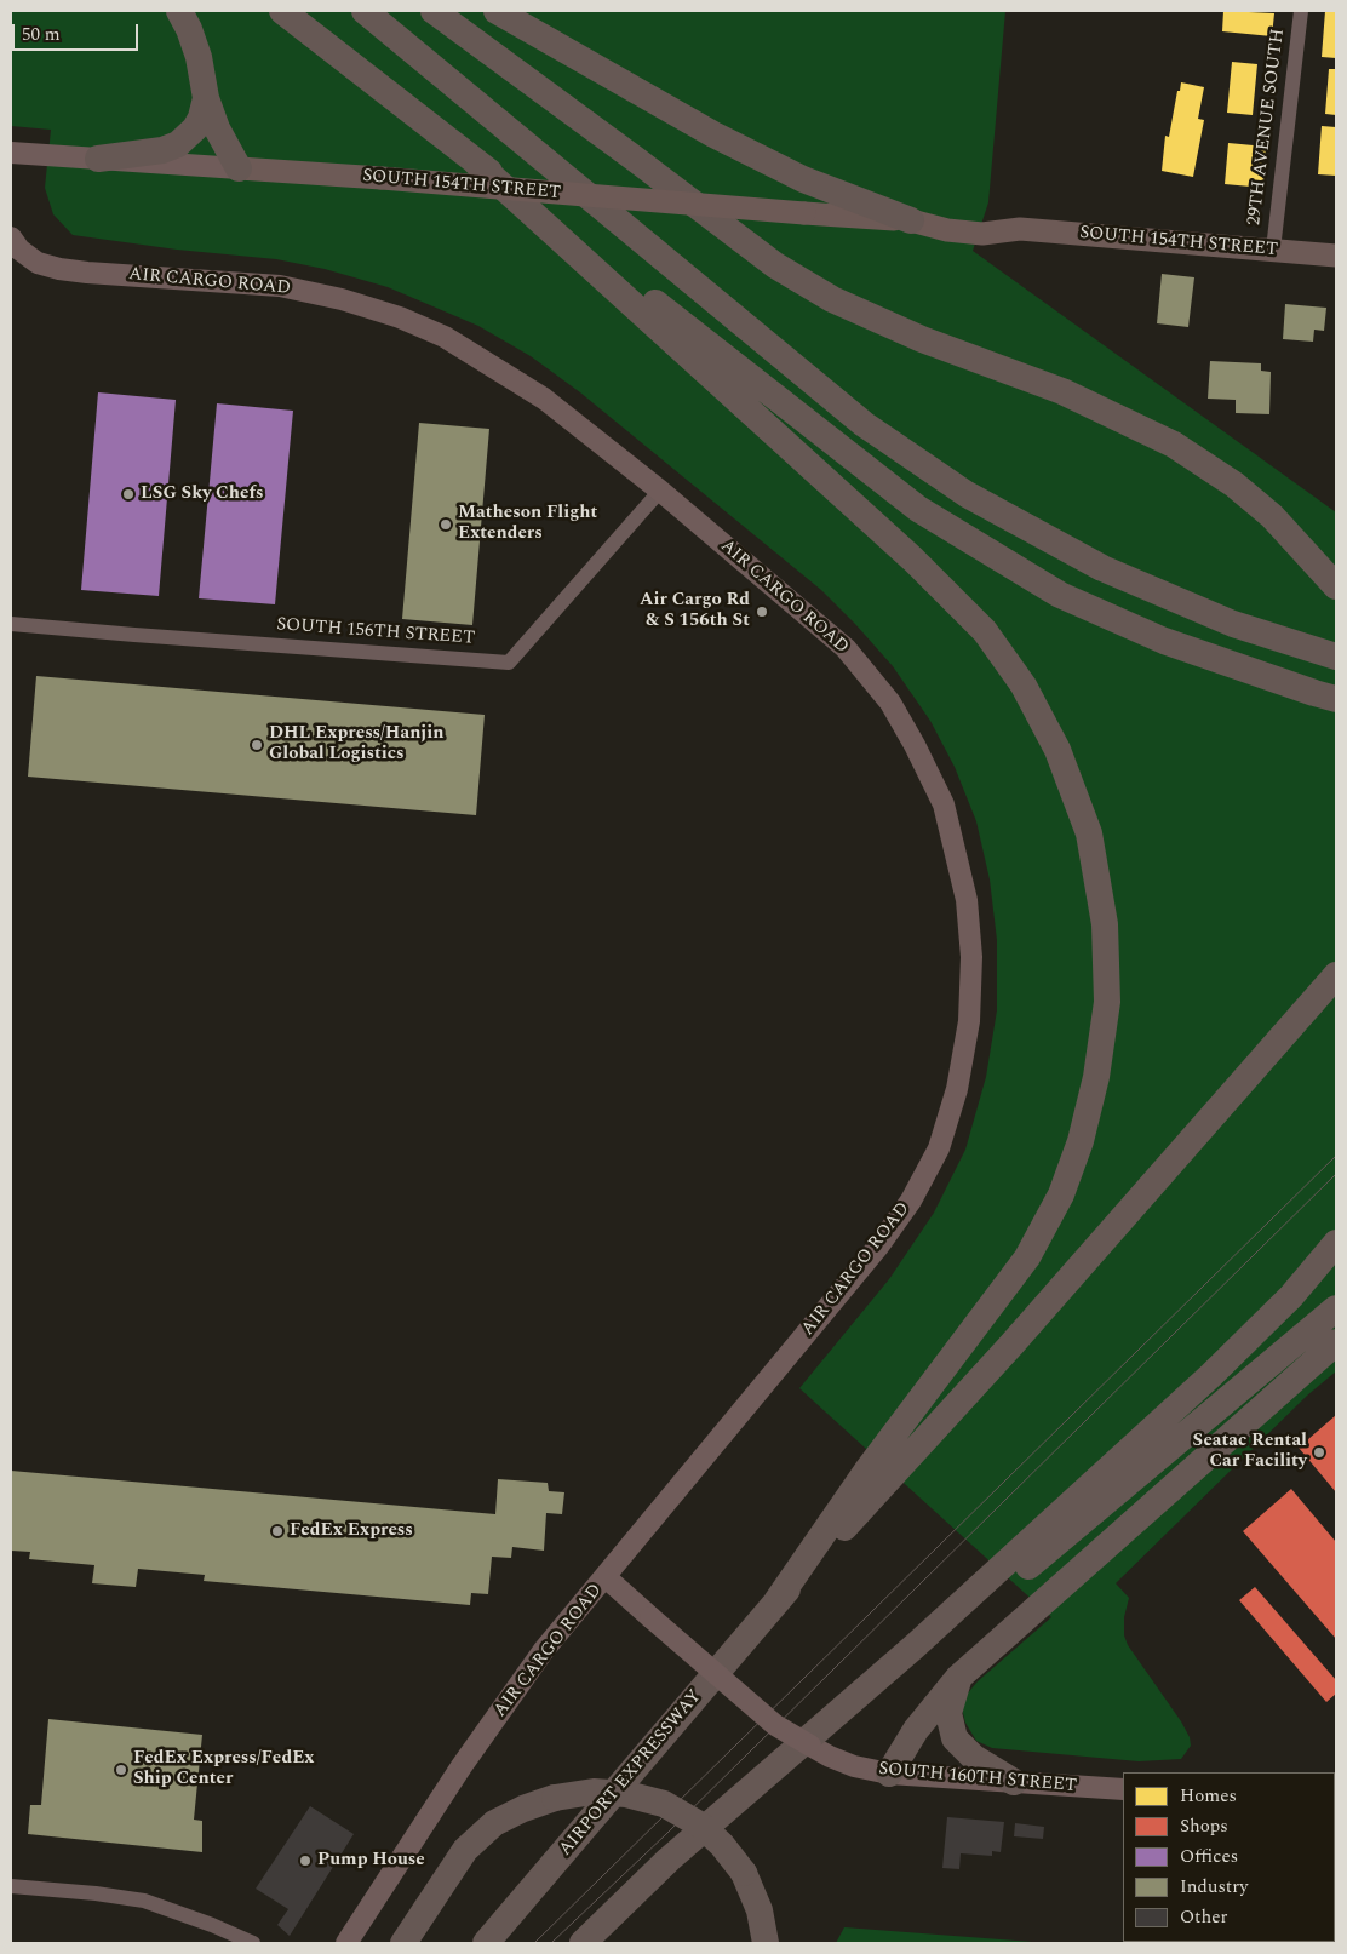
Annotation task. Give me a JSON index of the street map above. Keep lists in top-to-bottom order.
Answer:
{
  "streets": {
    "highway": ["AIRPORT EXPRESSWAY"],
    "main road": ["SOUTH 154TH STREET"],
    "street": [
      "29TH AVENUE SOUTH",
      "AIR CARGO ROAD",
      "SOUTH 156TH STREET",
      "SOUTH 160TH STREET"
    ]
  },
  "crossings": [
    ["29TH AVENUE SOUTH", "SOUTH 154TH STREET"],
    ["AIR CARGO ROAD", "SOUTH 156TH STREET"],
    ["AIR CARGO ROAD", "SOUTH 160TH STREET"]
  ],
  "places": [
    "LSG Sky Chefs",
    "Matheson Flight Extenders",
    "Air Cargo Rd & S 156th St",
    "DHL Express/Hanjin Global Logistics",
    "Seatac Rental Car Facility",
    "FedEx Express",
    "FedEx Express/FedEx Ship Center",
    "Pump House"
  ],
  "legend": [
    "Homes",
    "Shops",
    "Offices",
    "Industry",
    "Other"
  ],
  "scale_bar": "50 m"
}
